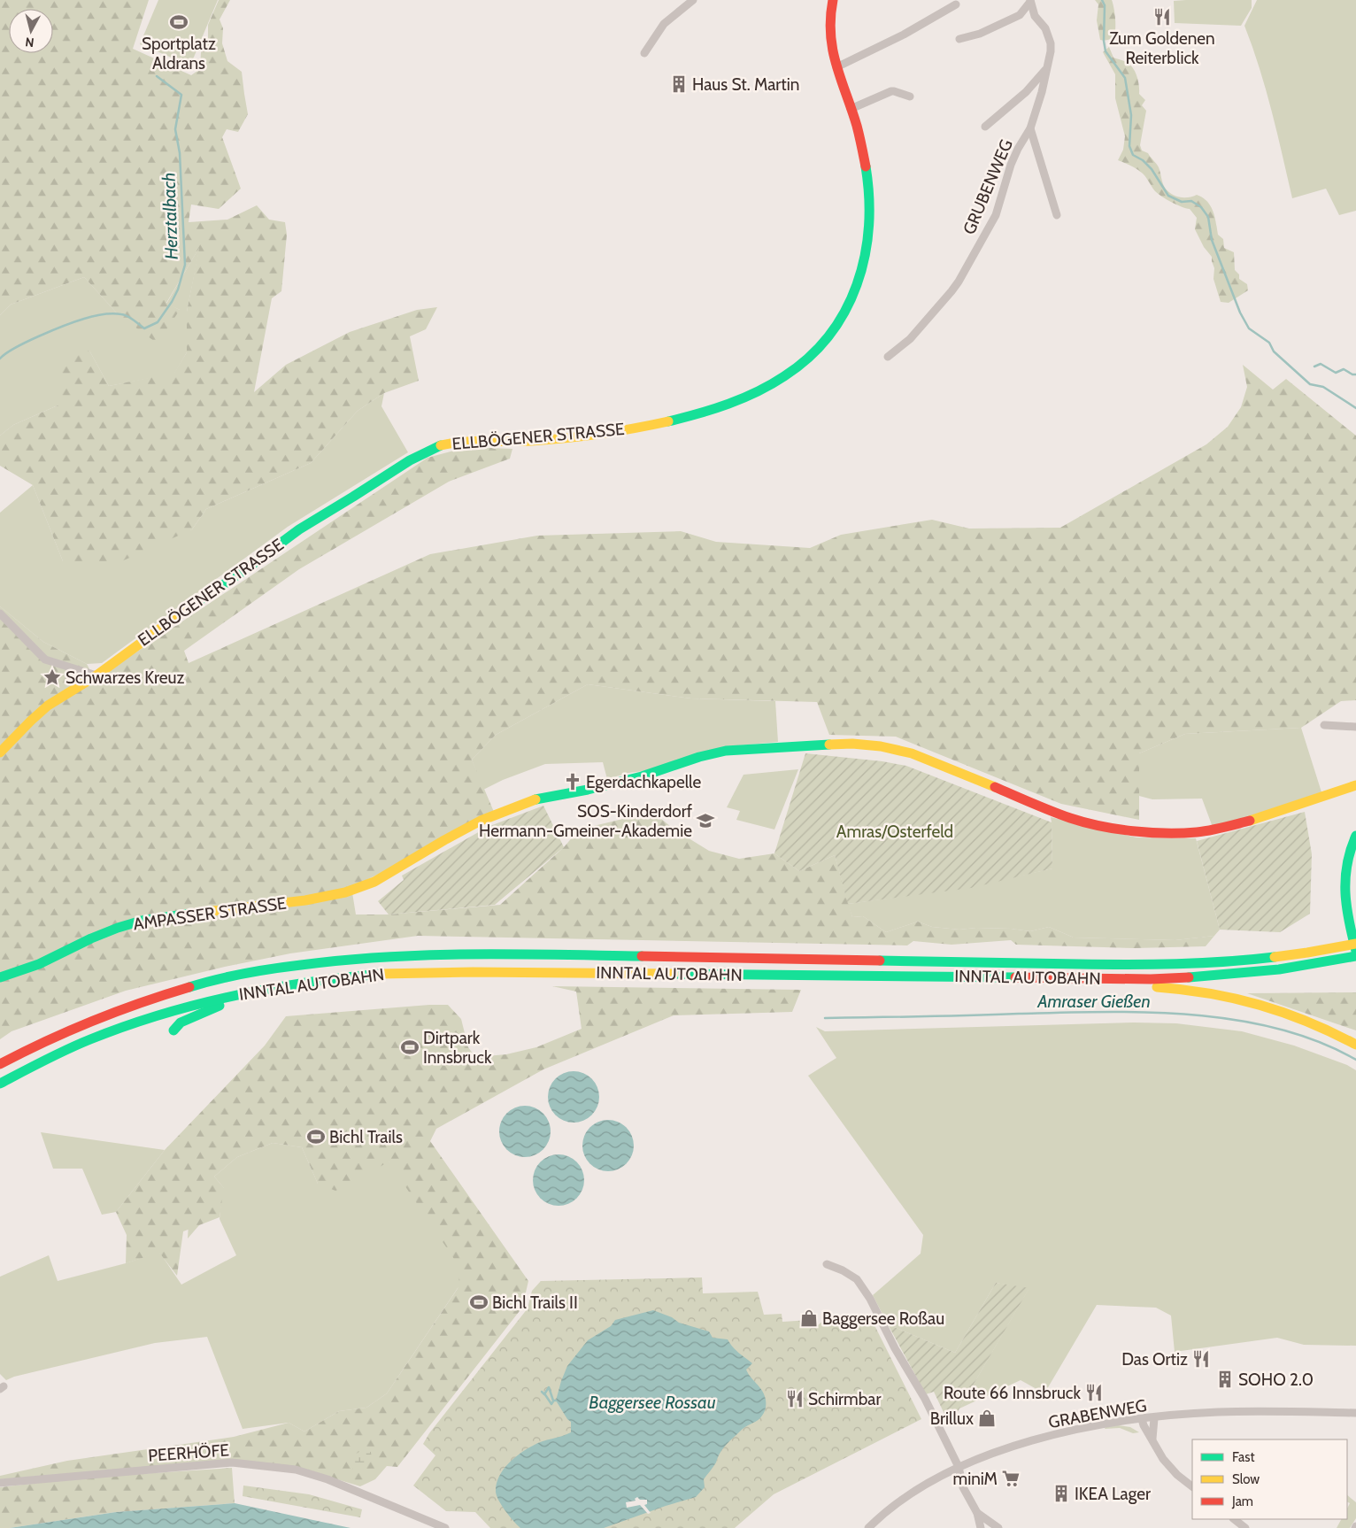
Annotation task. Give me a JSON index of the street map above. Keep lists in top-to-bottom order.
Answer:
{
  "streets": {
    "main road": ["ELLBÖGENER STRASSE", "AMPASSER STRASSE", "INNTAL AUTOBAHN"],
    "street": ["GRUBENWEG", "GRABENWEG", "PEERHÖFE"]
  },
  "water": ["Herztalbach", "Amraser Gießen", "Baggersee Rossau"],
  "parks": ["Amras/Osterfeld"],
  "places": {
    "restaurant": [
      "Zum Goldenen Reiterblick",
      "Das Ortiz",
      "Route 66 Innsbruck",
      "Schirmbar"
    ],
    "sports": [
      "Sportplatz Aldrans",
      "Dirtpark Innsbruck",
      "Bichl Trails",
      "Bichl Trails II"
    ],
    "building": ["Haus St. Martin", "SOHO 2.0", "IKEA Lager"],
    "place": ["Schwarzes Kreuz"],
    "church": ["Egerdachkapelle"],
    "school or university": ["SOS-Kinderdorf Hermann-Gmeiner-Akademie"],
    "shop": ["Baggersee Roßau", "Brillux"],
    "supermarket": ["miniM"]
  },
  "legend": ["Fast", "Slow", "Jam"],
  "north": "bottom"
}
